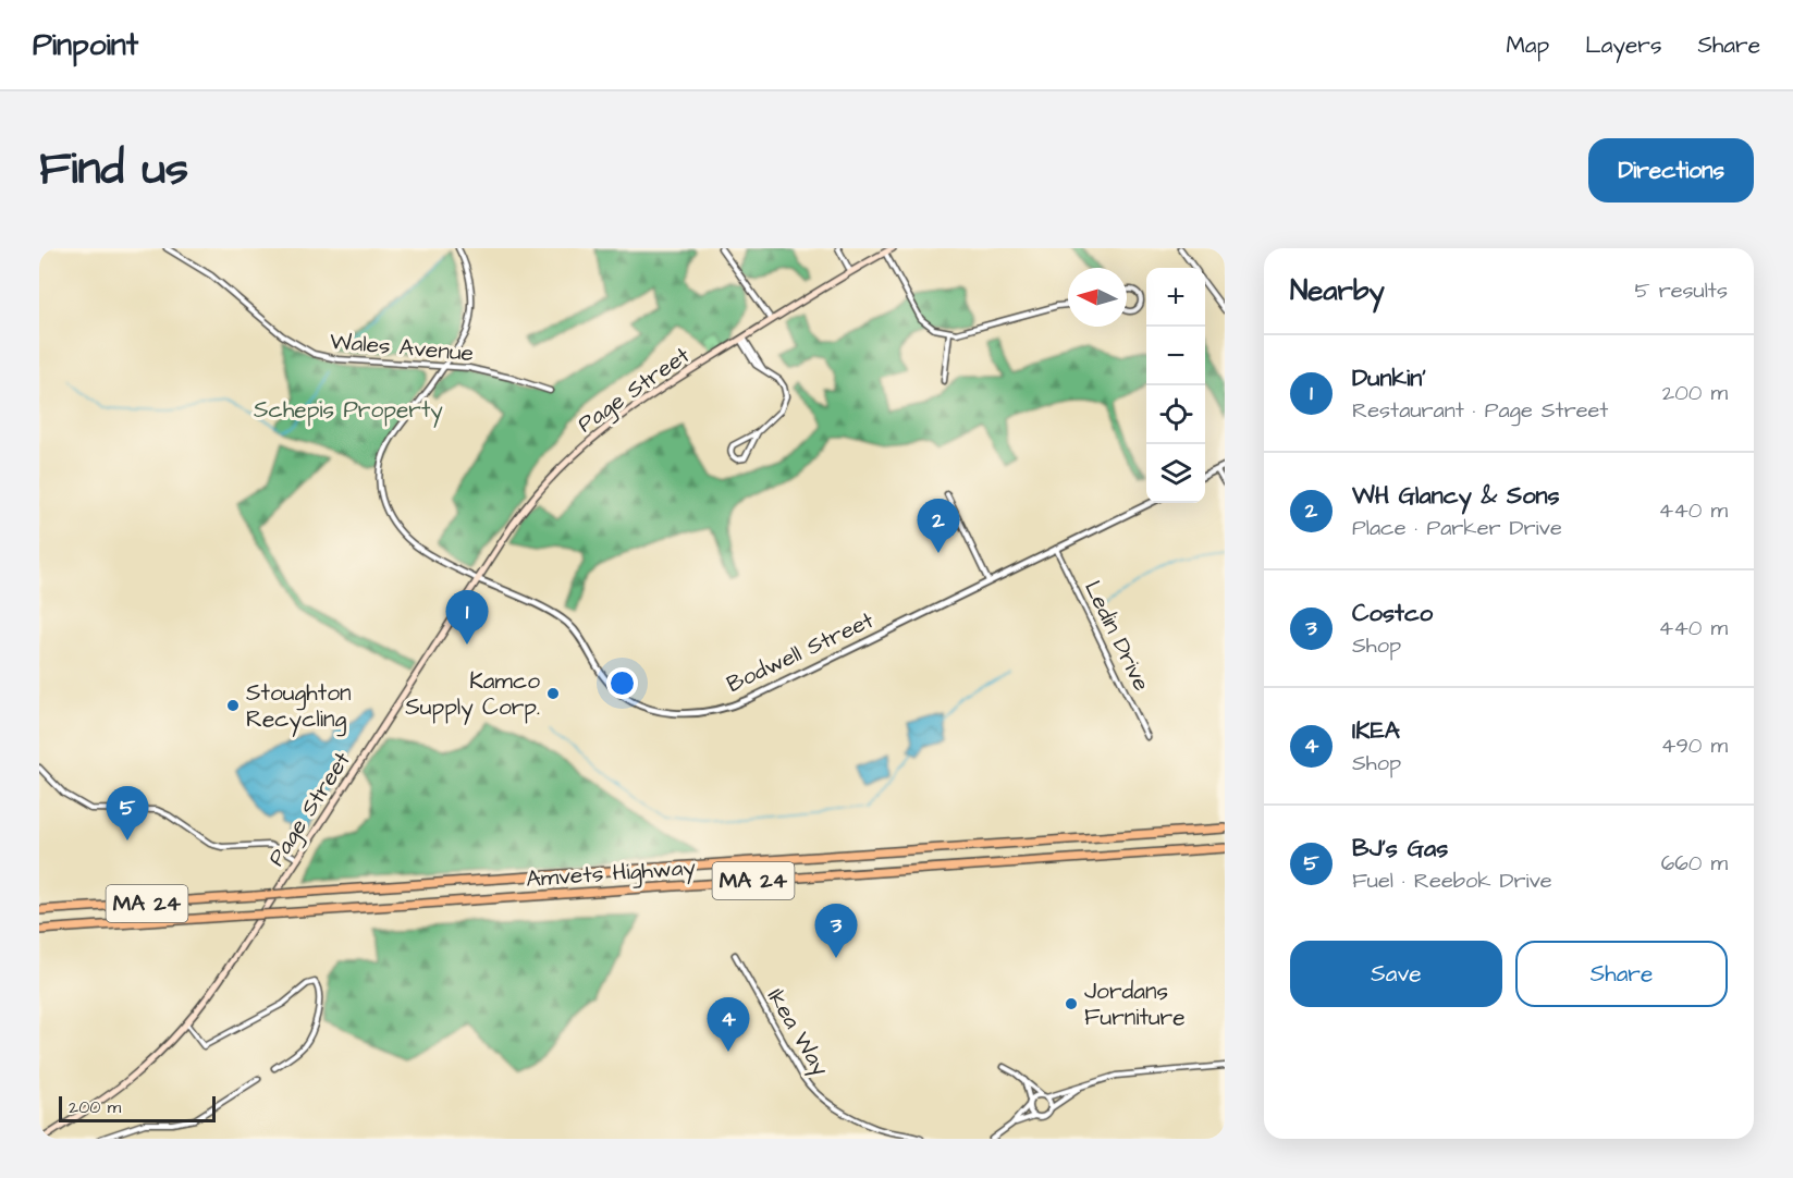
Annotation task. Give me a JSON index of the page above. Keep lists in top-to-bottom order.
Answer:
{
  "streets": {
    "highway": ["Amvets Highway", "MA 24"],
    "main road": ["Page Street"],
    "street": [
      "Wales Avenue",
      "Ledin Drive",
      "Bodwell Street",
      "Ikea Way"
    ]
  },
  "crossings": [
    ["Page Street", "Bodwell Street"],
    ["Ledin Drive", "Bodwell Street"]
  ],
  "parks": ["Schepis Property"],
  "places": ["Kamco Supply Corp.", "Stoughton Recycling", "Jordans Furniture"],
  "scale_bar": "200 m",
  "north": "left",
  "page": {
    "header": "Pinpoint",
    "nav": ["Map", "Layers", "Share"],
    "title": "Find us",
    "buttons": [
      "Directions",
      ["Save", "Share"]
    ],
    "heading": ["Nearby", "5 results"],
    "map_buttons": ["+", "−"],
    "list": [
      {
        "mark": "1",
        "name": "Dunkin'",
        "note": "Restaurant · Page Street",
        "value": "200 m"
      },
      {
        "mark": "2",
        "name": "WH Glancy & Sons",
        "note": "Place · Parker Drive",
        "value": "440 m"
      },
      {
        "mark": "3",
        "name": "Costco",
        "note": "Shop",
        "value": "440 m"
      },
      {
        "mark": "4",
        "name": "IKEA",
        "note": "Shop",
        "value": "490 m"
      },
      {
        "mark": "5",
        "name": "BJ's Gas",
        "note": "Fuel · Reebok Drive",
        "value": "660 m"
      }
    ],
    "pins": [
      "2",
      "1",
      "5",
      "3",
      "4"
    ],
    "scale": "200 m"
  }
}
